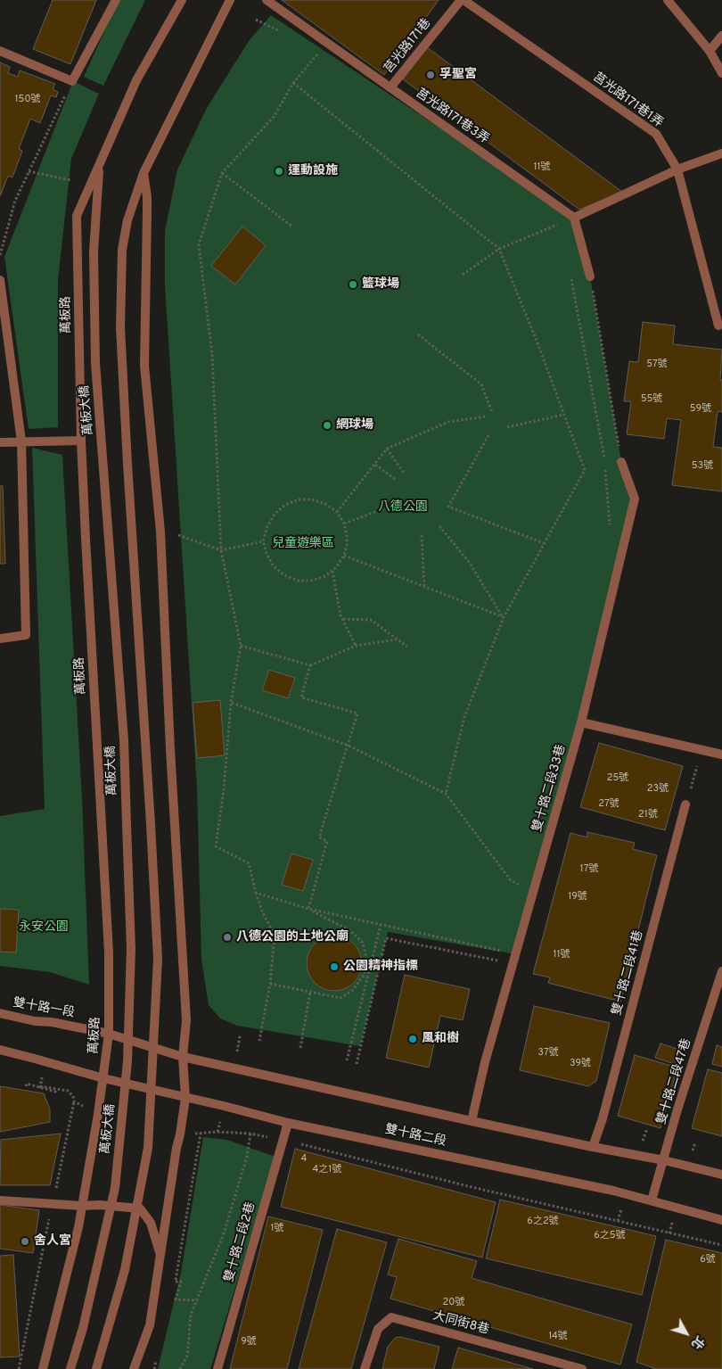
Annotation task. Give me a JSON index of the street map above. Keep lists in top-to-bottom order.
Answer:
{
  "streets": {
    "street": [
      "莒光路171巷",
      "莒光路171巷1弄",
      "莒光路171巷3弄",
      "萬板路",
      "萬板大橋",
      "雙十路二段33巷",
      "雙十路二段41巷",
      "雙十路一段",
      "雙十路二段47巷",
      "雙十路二段",
      "雙十路二段2巷",
      "大同街8巷"
    ]
  },
  "crossings": [
    ["莒光路171巷", "莒光路171巷1弄"],
    ["莒光路171巷", "莒光路171巷3弄"],
    ["萬板路", "萬板大橋"],
    ["萬板路", "雙十路一段"],
    ["萬板路", "雙十路二段"],
    ["雙十路二段47巷", "雙十路二段"],
    ["雙十路二段", "雙十路二段2巷"]
  ],
  "parks": ["八德公園", "兒童遊樂區", "永安公園"],
  "places": [
    "孚聖宮",
    "運動設施",
    "籃球場",
    "網球場",
    "八德公園的土地公廟",
    "公園精神指標",
    "風和樹",
    "舍人宮"
  ],
  "house_numbers": [
    "150號",
    "11號",
    "57號",
    "55號",
    "59號",
    "53號",
    "25號",
    "23號",
    "27號",
    "21號",
    "17號",
    "19號",
    "11號",
    "37號",
    "39號",
    "4",
    "4之1號",
    "6之2號",
    "1號",
    "6之5號",
    "6號",
    "20號",
    "14號",
    "9號"
  ],
  "north": "bottom right"
}
